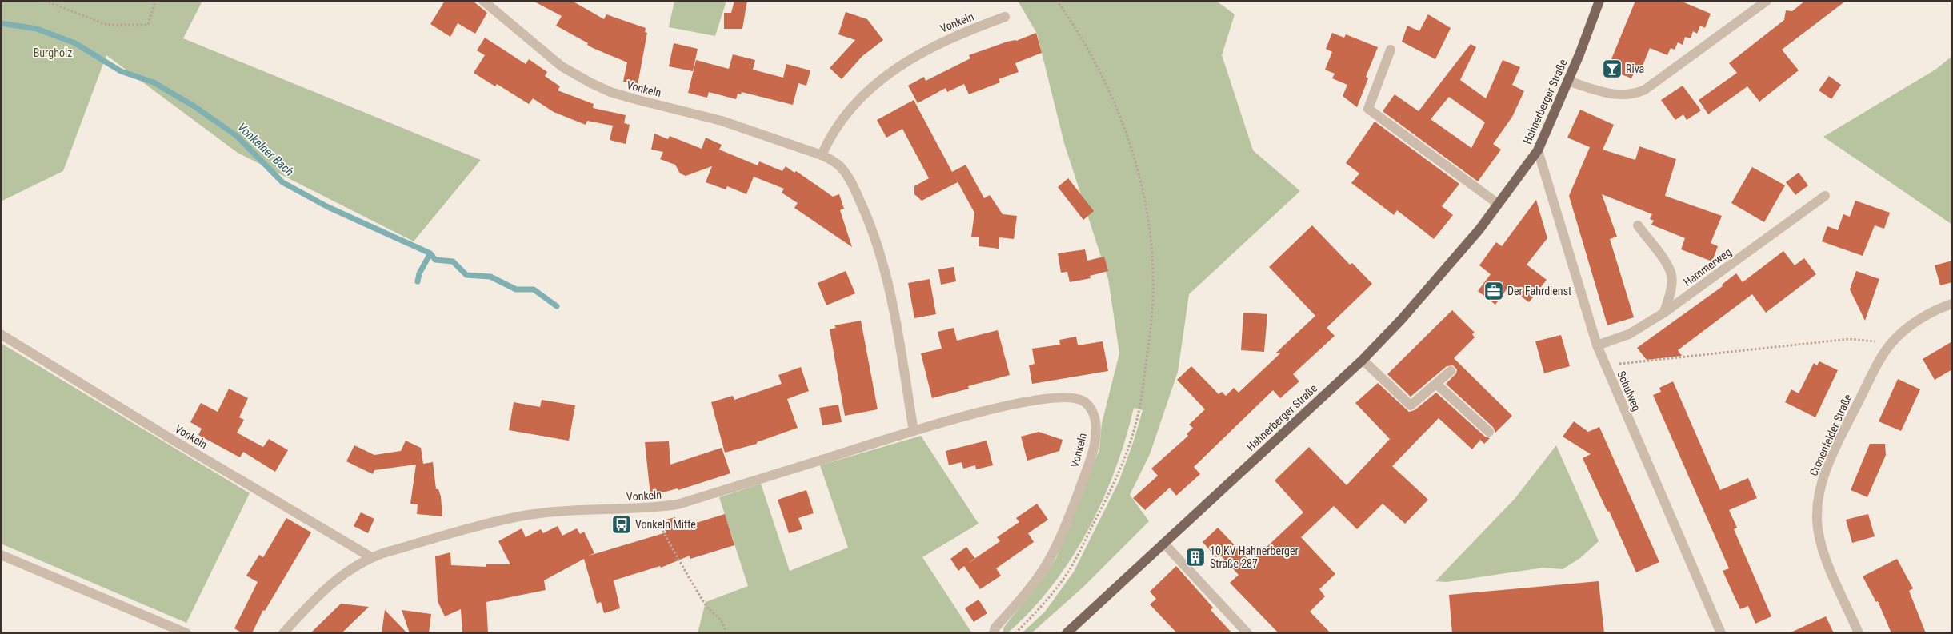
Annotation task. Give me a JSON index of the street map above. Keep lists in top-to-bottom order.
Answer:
{
  "streets": {
    "main road": ["Hahnerberger Straße"],
    "street": [
      "Vonkeln",
      "Hammerweg",
      "Schulweg",
      "Cronenfelder Straße"
    ]
  },
  "crossings": [
    ["Hahnerberger Straße", "Schulweg"],
    ["Hammerweg", "Schulweg"]
  ],
  "water": ["Vonkelner Bach"],
  "parks": ["Burgholz"],
  "places": {
    "bar": ["Riva"],
    "office": ["Der Fahrdienst"],
    "bus stop": ["Vonkeln Mitte"],
    "building": ["10 KV Hahnerberger Straße 287"]
  }
}
